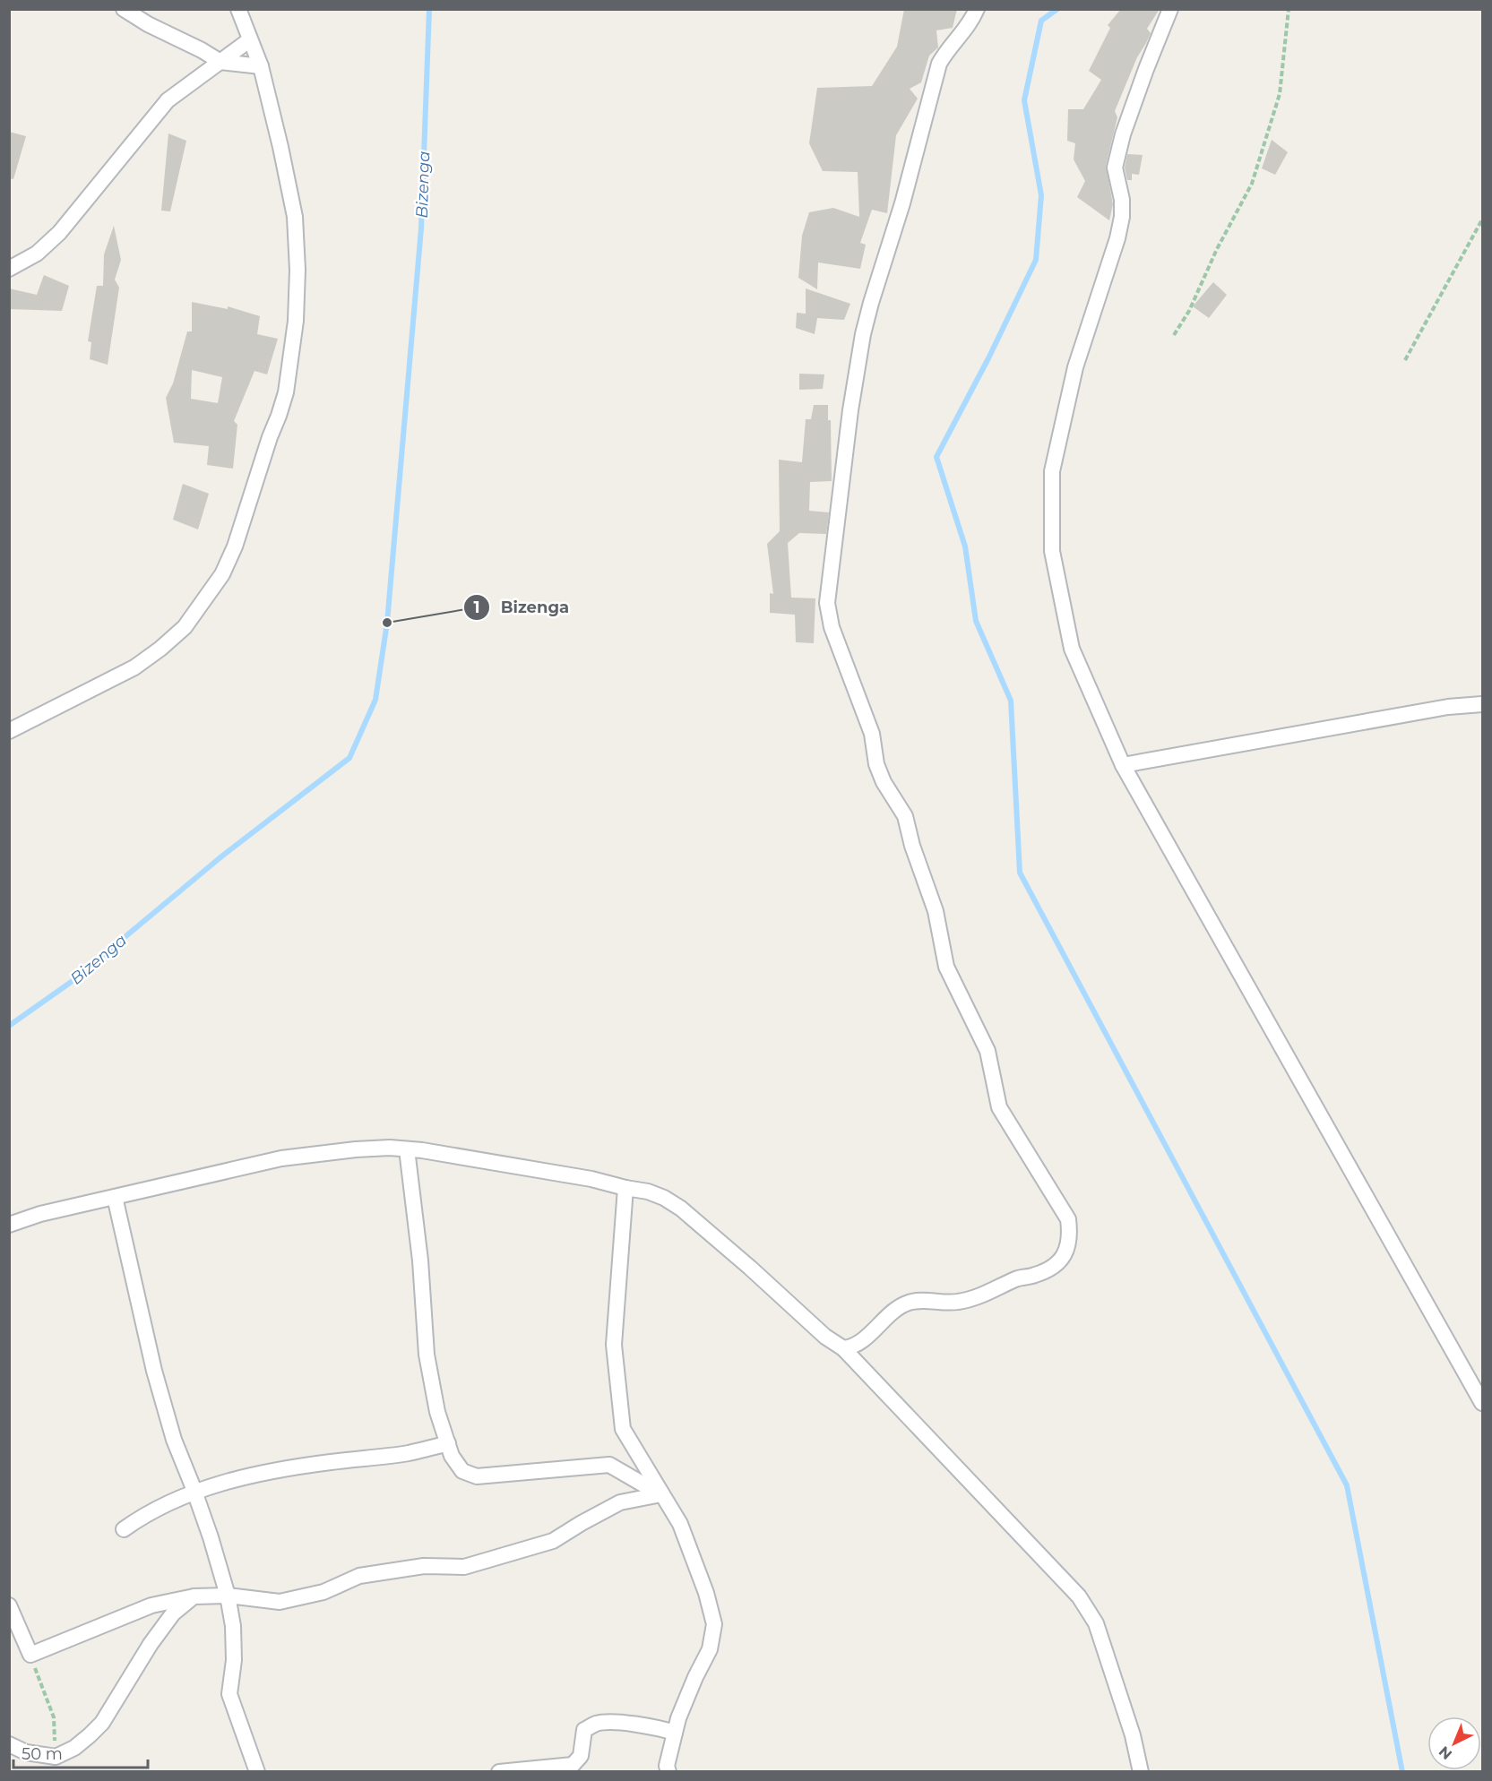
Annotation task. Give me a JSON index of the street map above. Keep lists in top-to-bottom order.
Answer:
{
  "water": ["Bizenga"],
  "places": ["Bizenga"],
  "scale_bar": "50 m",
  "north": "bottom left"
}
